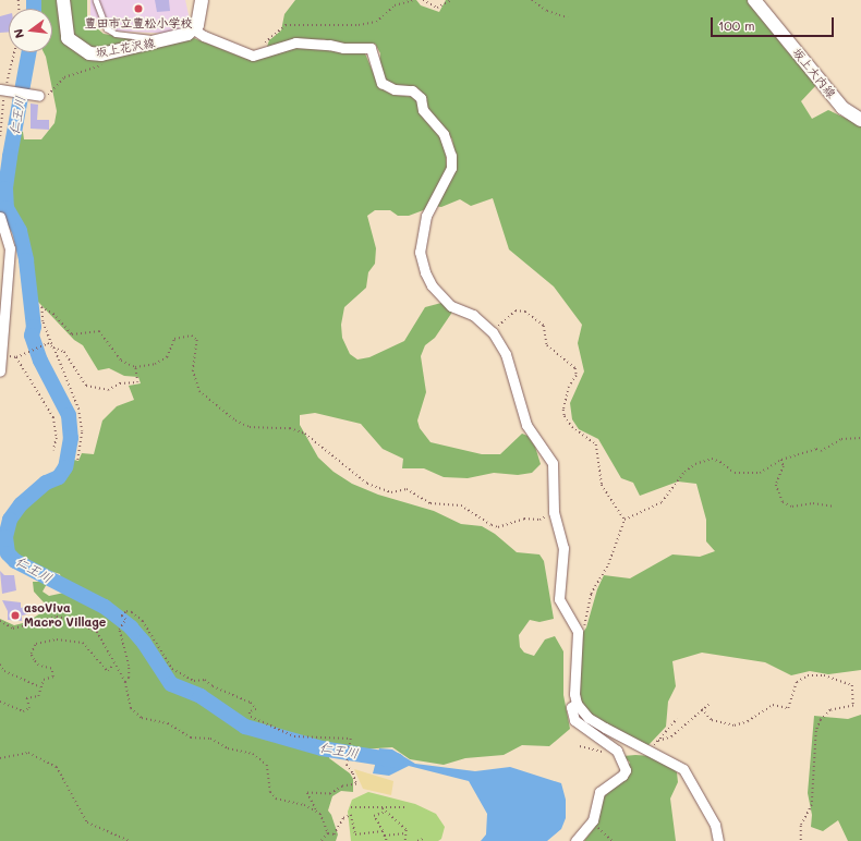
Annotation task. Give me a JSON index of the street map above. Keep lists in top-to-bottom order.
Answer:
{
  "streets": {
    "main road": ["坂上花沢線", "坂上大内線"]
  },
  "water": ["仁王川"],
  "places": ["豊田市立豊松小学校", "asoViva Macro Village"],
  "scale_bar": "100 m",
  "north": "left"
}
